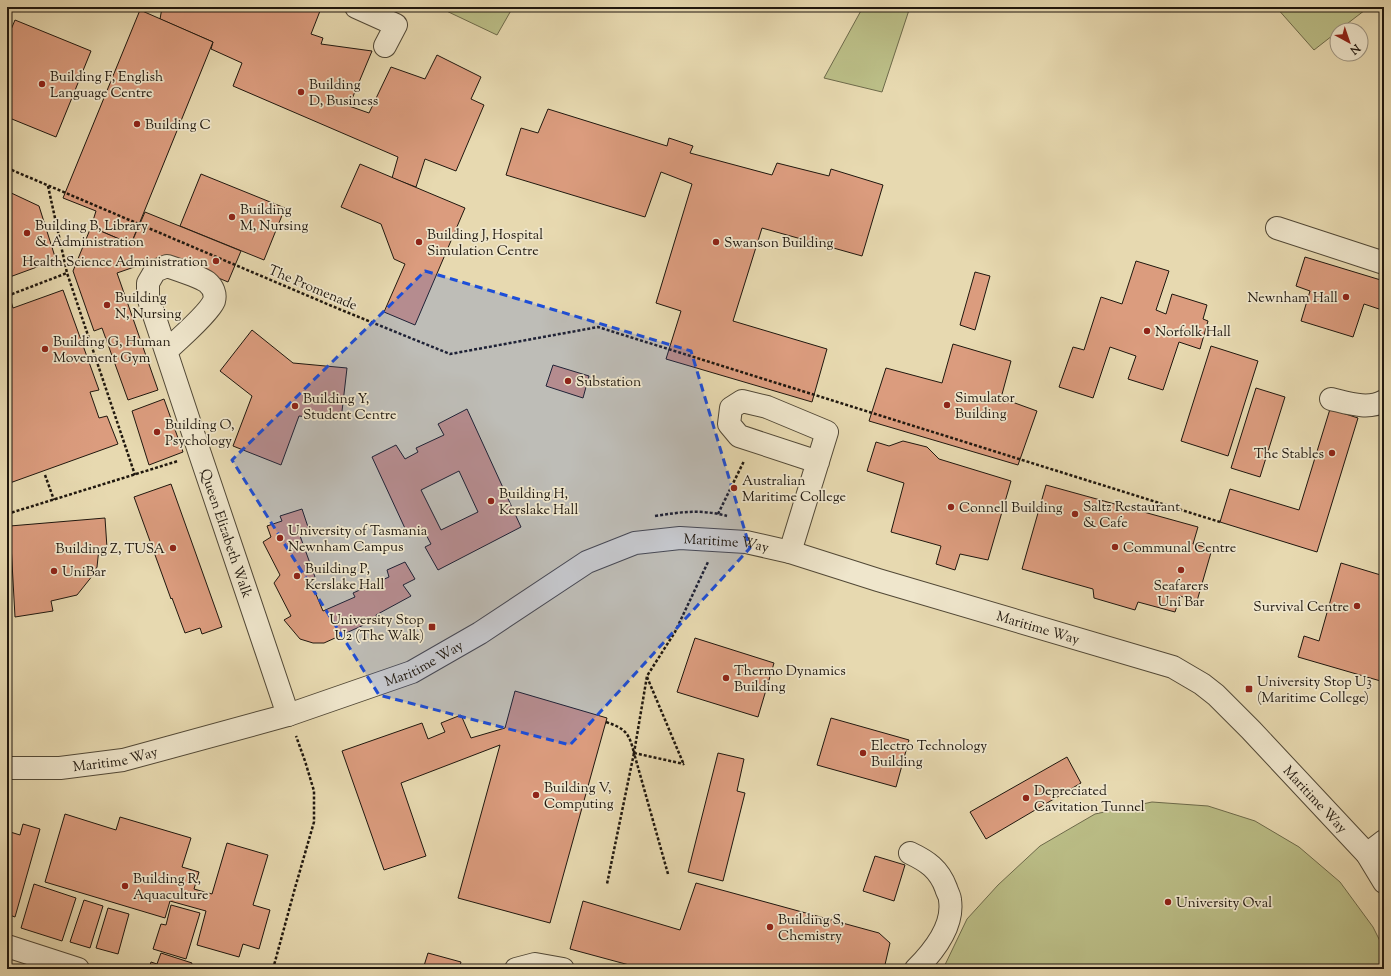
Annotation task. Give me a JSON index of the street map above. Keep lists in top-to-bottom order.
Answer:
{
  "streets": {
    "street": ["Queen Elizabeth Walk", "Maritime Way"],
    "path": ["The Promenade"]
  },
  "crossings": [
    ["Queen Elizabeth Walk", "Maritime Way"]
  ],
  "places": {
    "other": [
      "Building F, English Language Centre",
      "Building D, Business",
      "Building C",
      "Building M, Nursing",
      "Building B, Library & Administration",
      "Building J, Hospital Simulation Centre",
      "Swanson Building",
      "Health Science Administration",
      "Newnham Hall",
      "Building N, Nursing",
      "Norfolk Hall",
      "Building G, Human Movement Gym",
      "Substation",
      "Simulator Building",
      "Building Y, Student Centre",
      "Building O, Psychology",
      "The Stables",
      "Australian Maritime College",
      "Building H, Kerslake Hall",
      "Connell Building",
      "Saltz Restaurant & Cafe",
      "University of Tasmania Newnham Campus",
      "Communal Centre",
      "Building Z, TUSA",
      "Seafarers Uni Bar",
      "UniBar",
      "Building P, Kerslake Hall",
      "Survival Centre",
      "Thermo Dynamics Building",
      "Electro Technology Building",
      "Building V, Computing",
      "Depreciated Cavitation Tunnel",
      "Building R, Aquaculture",
      "University Oval",
      "Building S, Chemistry"
    ],
    "transit": ["University Stop U2 (The Walk)", "University Stop U3 (Maritime College)"]
  },
  "north": "bottom right"
}
